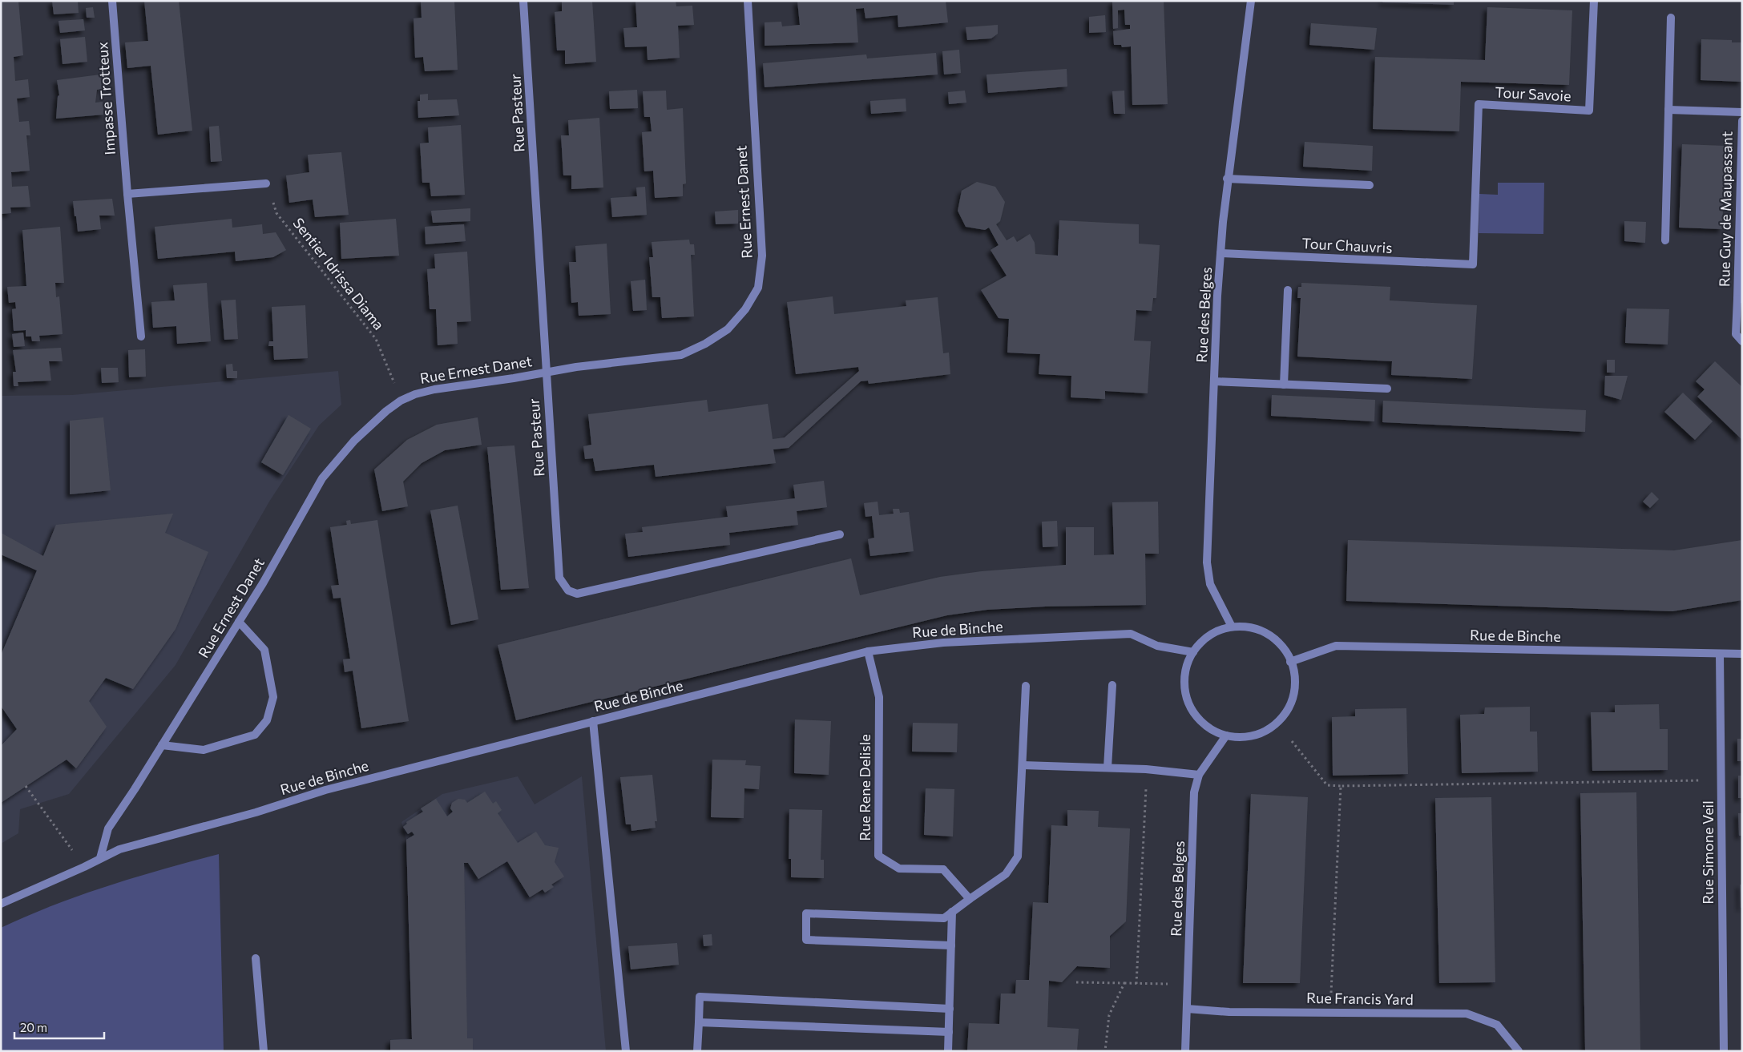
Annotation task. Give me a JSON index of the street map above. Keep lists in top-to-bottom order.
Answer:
{
  "streets": {
    "street": [
      "Tour Savoie",
      "Impasse Trotteux",
      "Rue Pasteur",
      "Rue Ernest Danet",
      "Rue Guy de Maupassant",
      "Tour Chauvris",
      "Rue des Belges",
      "Rue de Binche",
      "Rue Rene Delisle",
      "Rue Simone Veil",
      "Rue Francis Yard"
    ],
    "path": ["Sentier Idrissa Diama"]
  },
  "crossings": [
    ["Tour Savoie", "Tour Chauvris"],
    ["Rue Pasteur", "Rue Ernest Danet"],
    ["Rue Ernest Danet", "Sentier Idrissa Diama"],
    ["Rue Ernest Danet", "Rue de Binche"],
    ["Tour Chauvris", "Rue des Belges"],
    ["Rue des Belges", "Rue de Binche"],
    ["Rue des Belges", "Rue Francis Yard"],
    ["Rue de Binche", "Rue Rene Delisle"],
    ["Rue de Binche", "Rue Simone Veil"]
  ],
  "scale_bar": "20 m"
}
